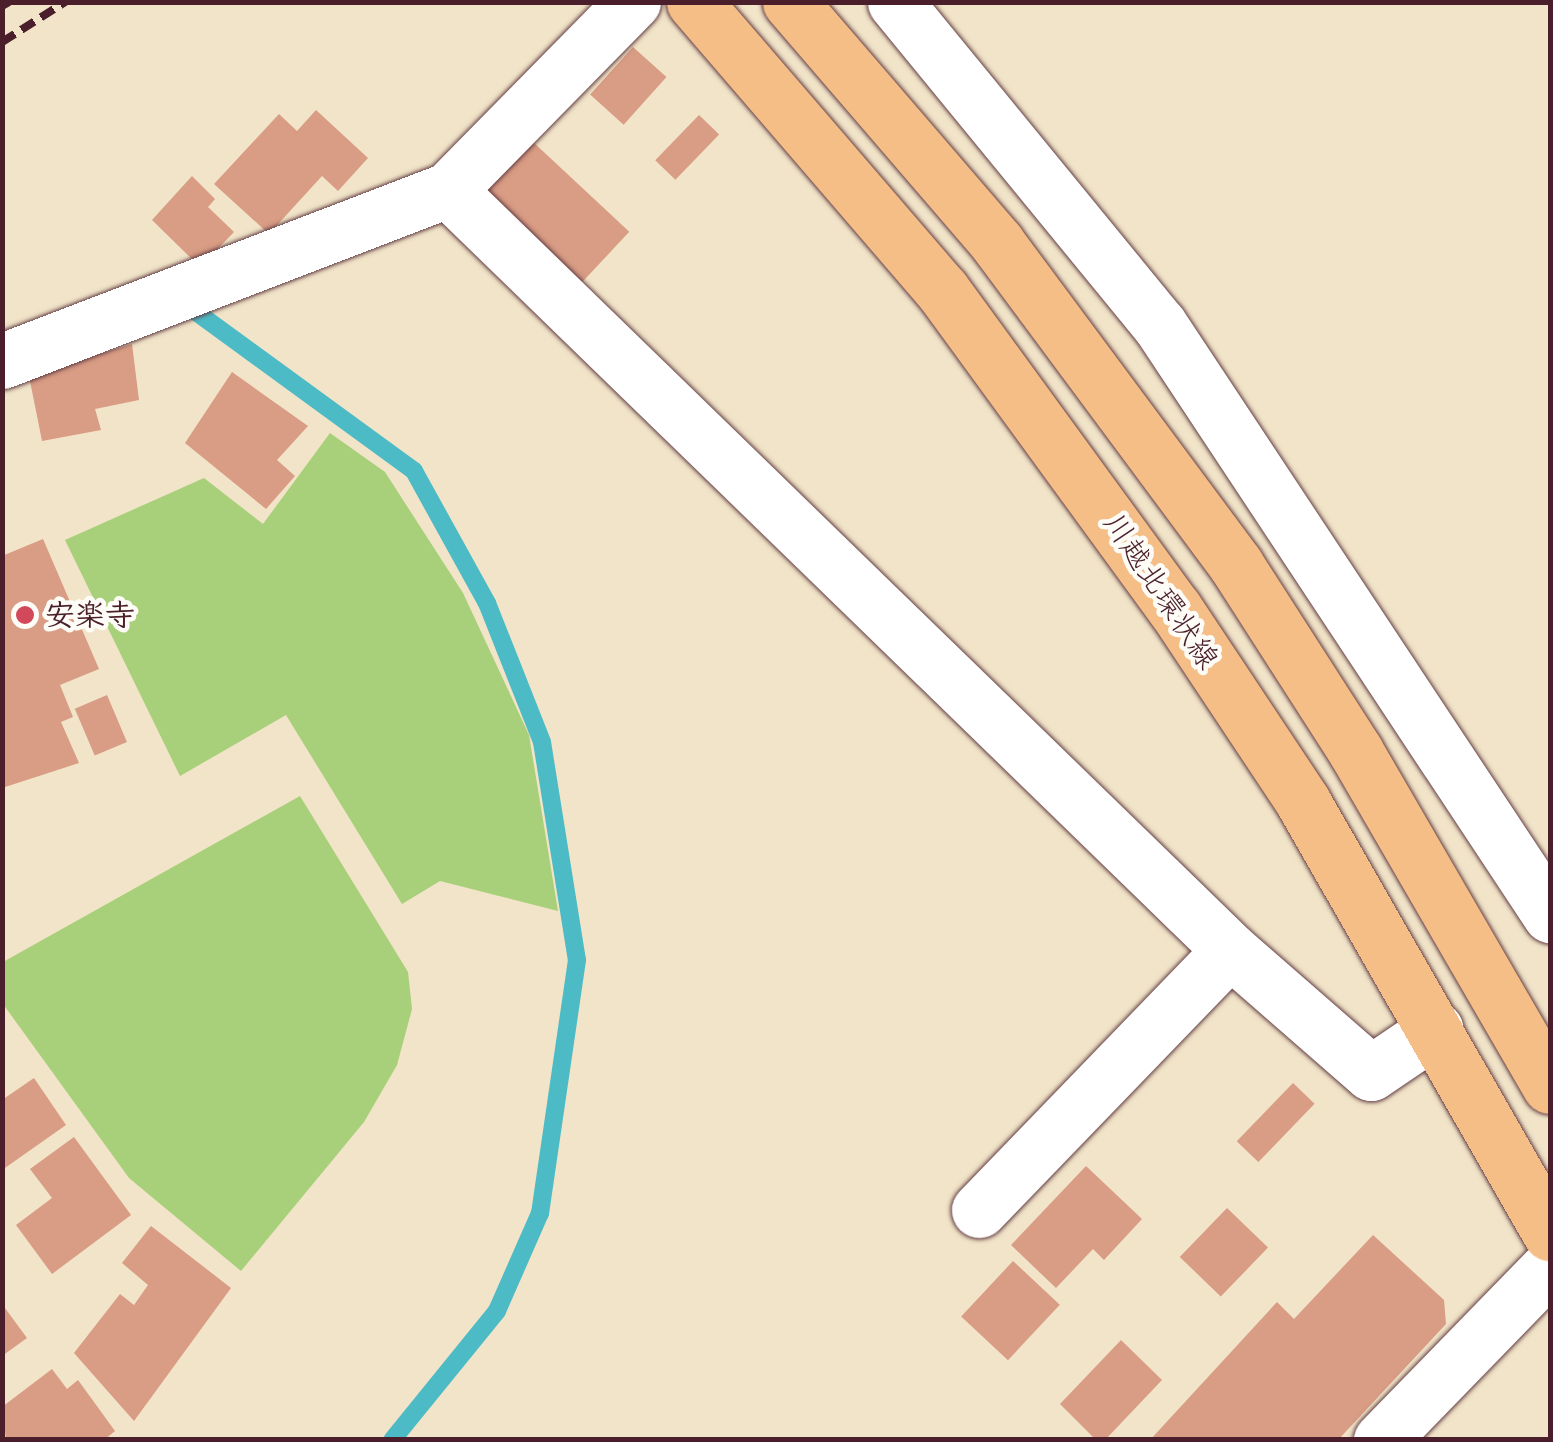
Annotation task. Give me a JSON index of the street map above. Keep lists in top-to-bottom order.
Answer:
{
  "streets": {
    "main road": ["川越北環状線"]
  },
  "places": ["安楽寺"]
}
